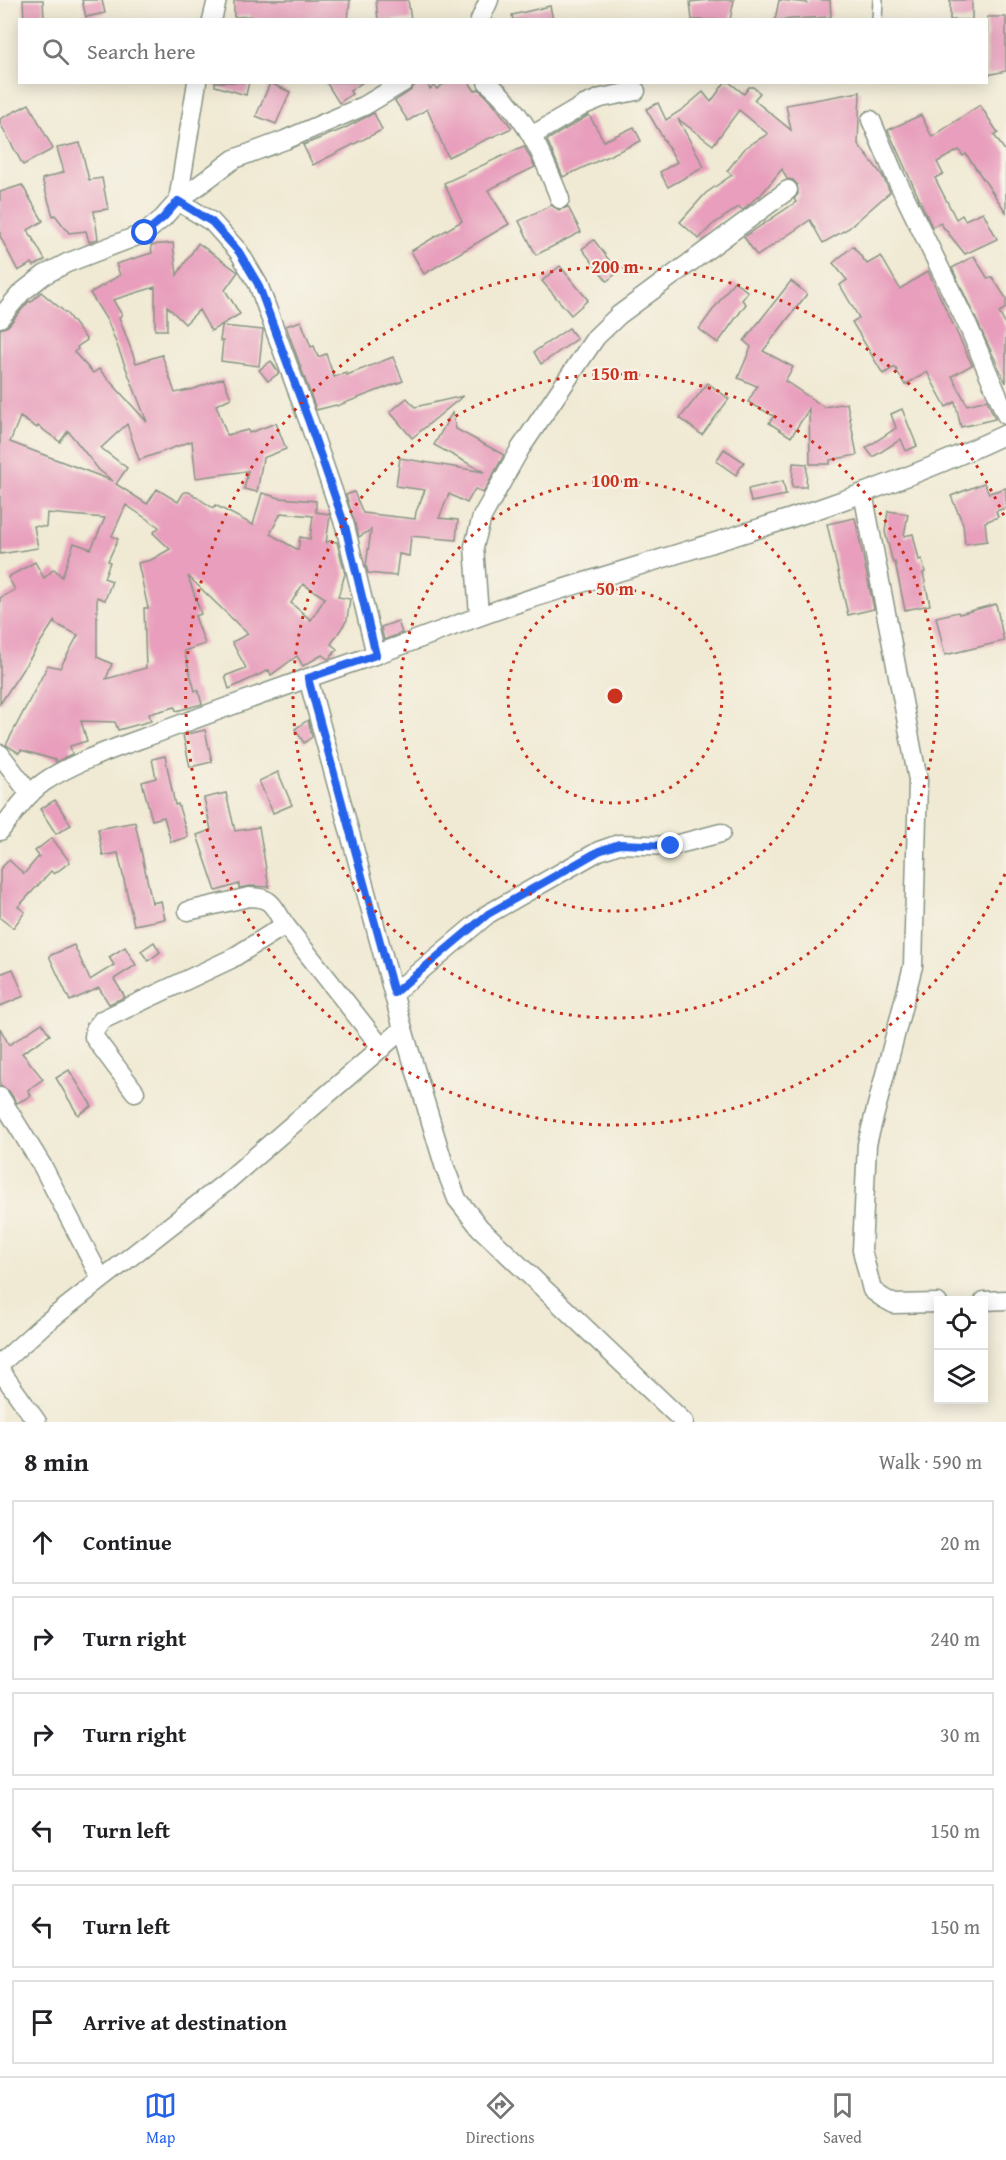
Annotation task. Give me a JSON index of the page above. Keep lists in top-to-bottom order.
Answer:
{
  "page": {
    "search": "Search here",
    "heading": ["8 min", "Walk · 590 m"],
    "list": [
      ["Continue", "20 m"],
      ["Turn right", "240 m"],
      ["Turn right", "30 m"],
      ["Turn left", "150 m"],
      ["Turn left", "150 m"],
      "Arrive at destination"
    ],
    "nav": ["Map", "Directions", "Saved"]
  },
  "rings": [
    "200 m",
    "150 m",
    "100 m",
    "50 m"
  ]
}
